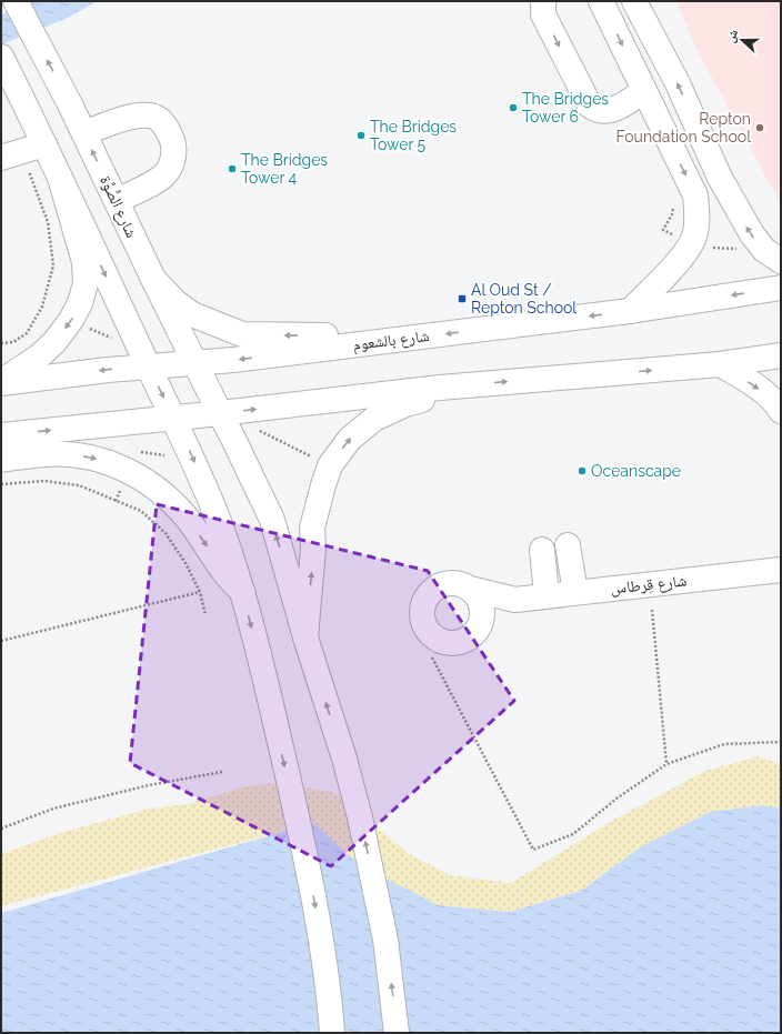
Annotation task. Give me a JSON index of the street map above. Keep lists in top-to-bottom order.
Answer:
{
  "streets": {
    "street": ["شارع الصُّوَّة", "شارع بالشعوم", "شارع قِرطاس"]
  },
  "crossings": [
    ["شارع الصُّوَّة", "شارع بالشعوم"]
  ],
  "places": {
    "other": [
      "The Bridges Tower 6",
      "Repton Foundation School",
      "The Bridges Tower 5",
      "The Bridges Tower 4",
      "Oceanscape"
    ],
    "transit": ["Al Oud St / Repton School"]
  },
  "north": "left"
}
